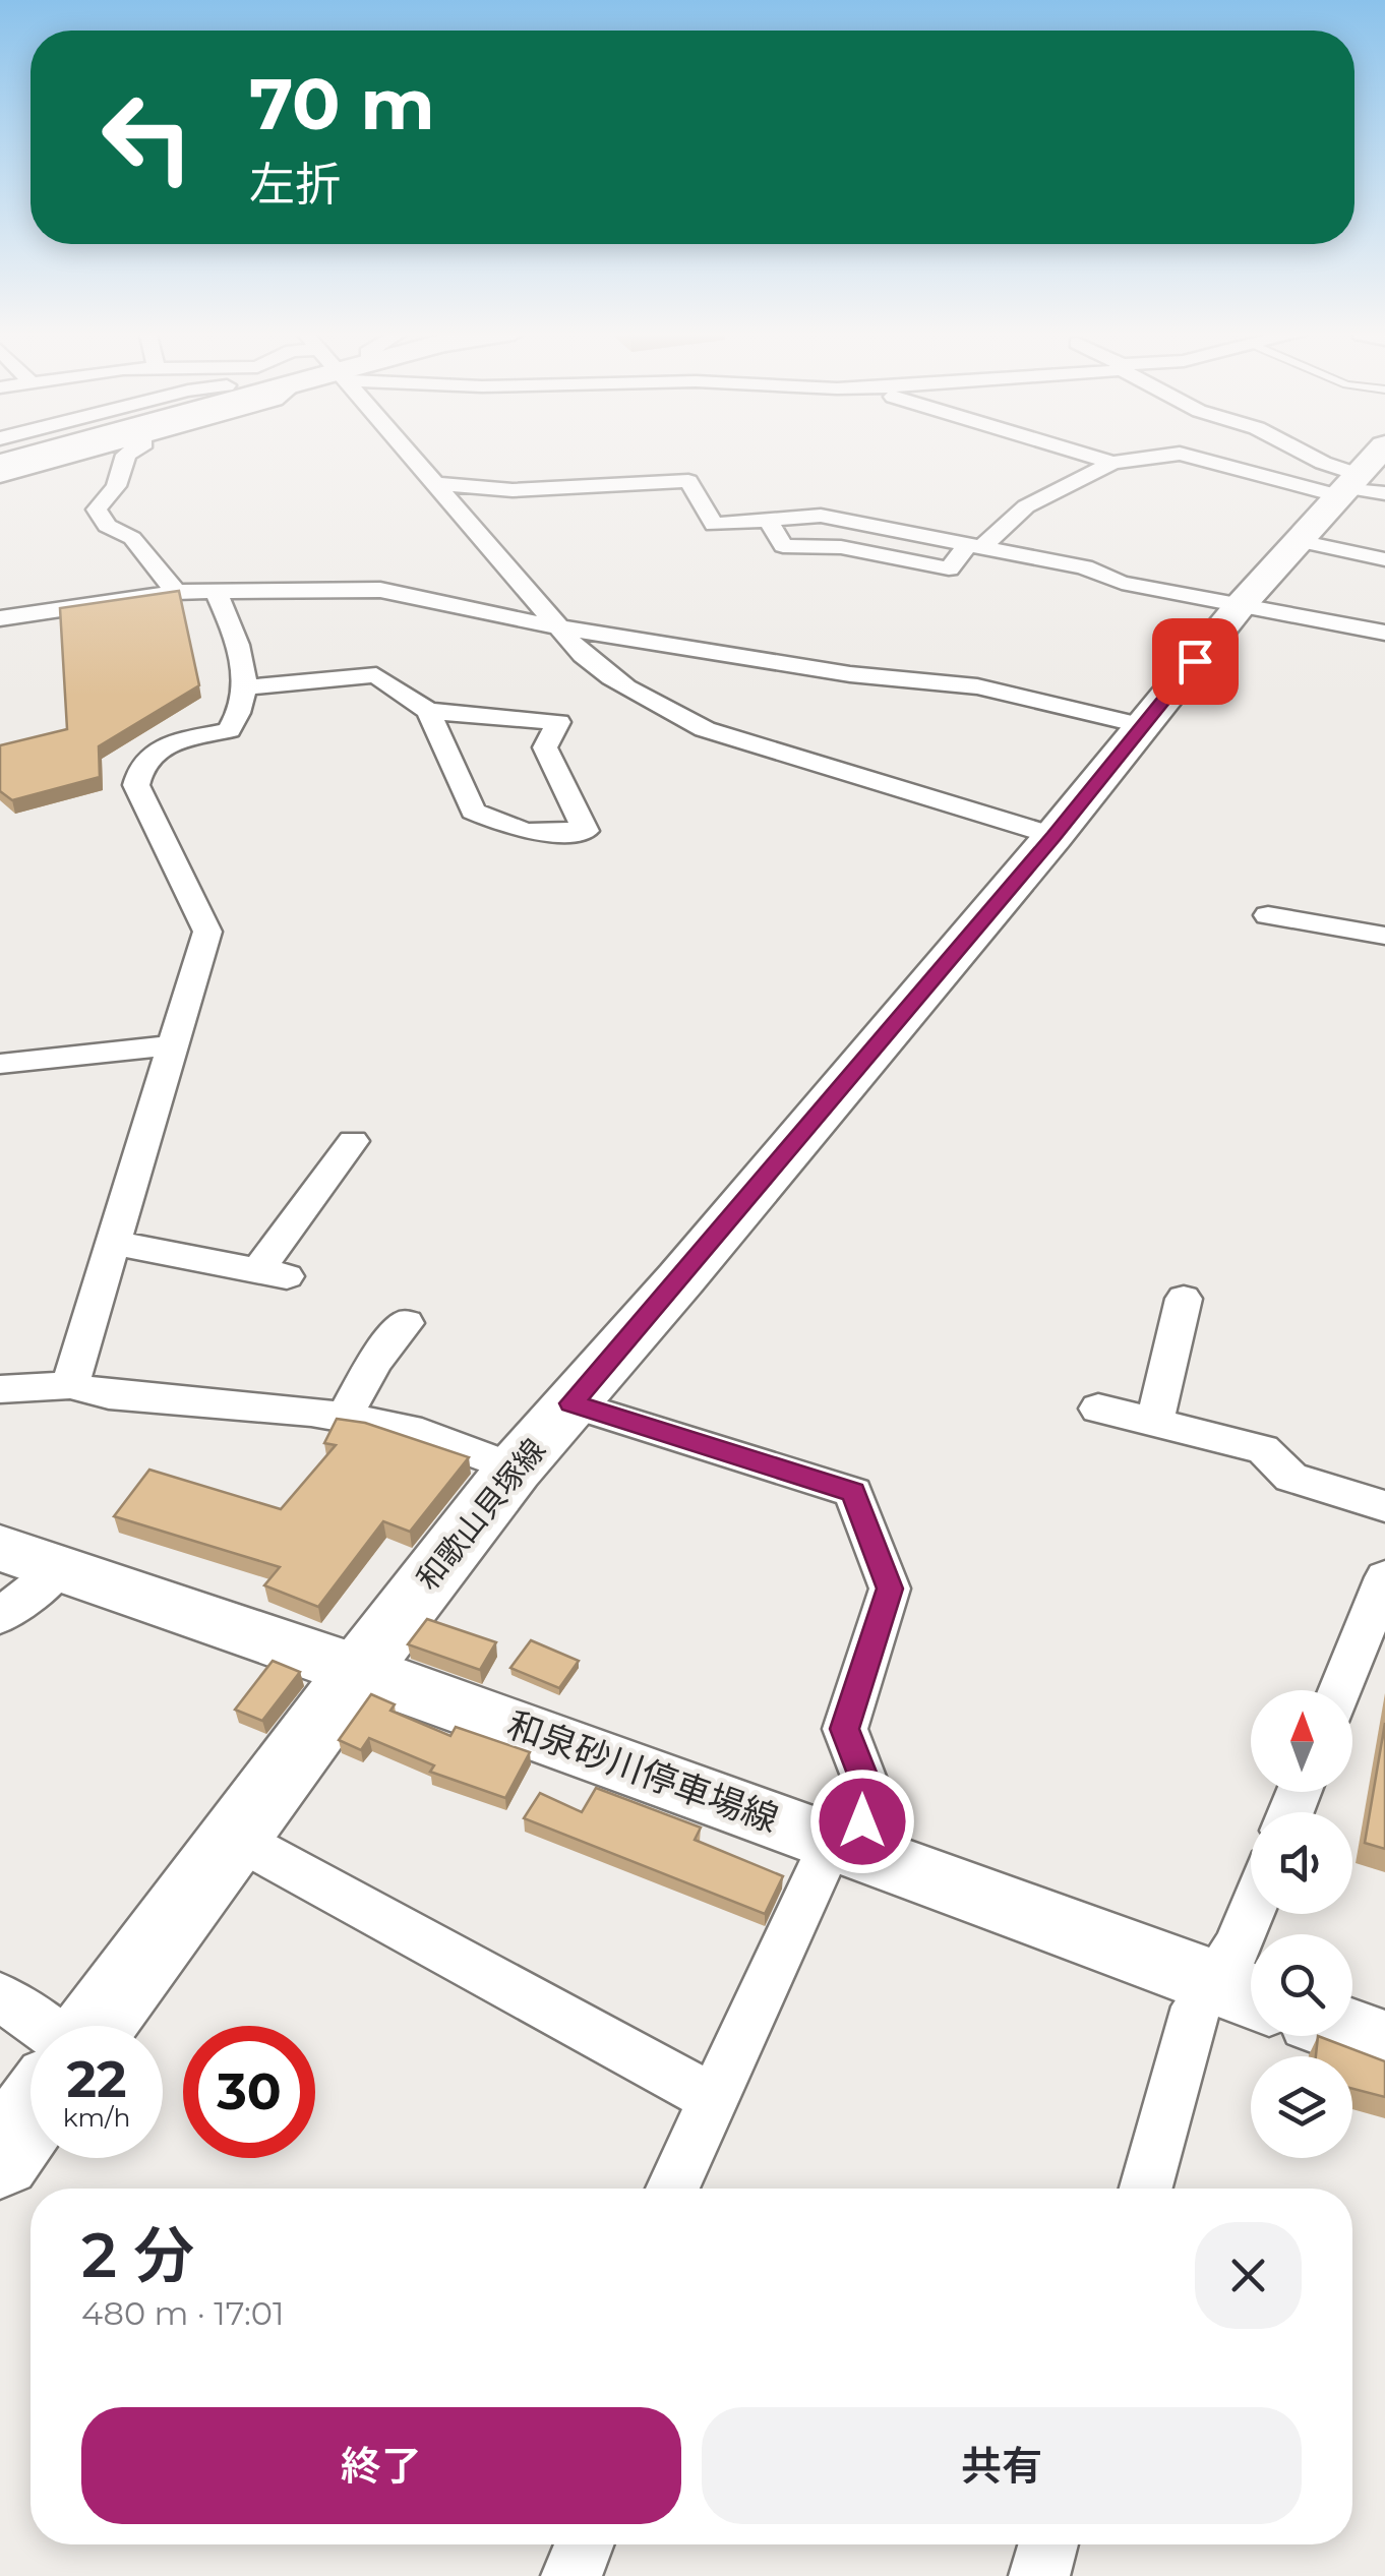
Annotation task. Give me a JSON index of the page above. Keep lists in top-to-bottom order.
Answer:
{
  "streets": {
    "main road": ["和歌山貝塚線", "和泉砂川停車場線"]
  },
  "crossings": [
    ["和歌山貝塚線", "和泉砂川停車場線"]
  ],
  "north": "top",
  "page": {
    "turn": ["70 m", "左折"],
    "speed": "22 km/h",
    "limit": "30",
    "heading": ["2 分", "480 m · 17:01"],
    "buttons": ["終了", "共有"]
  }
}
